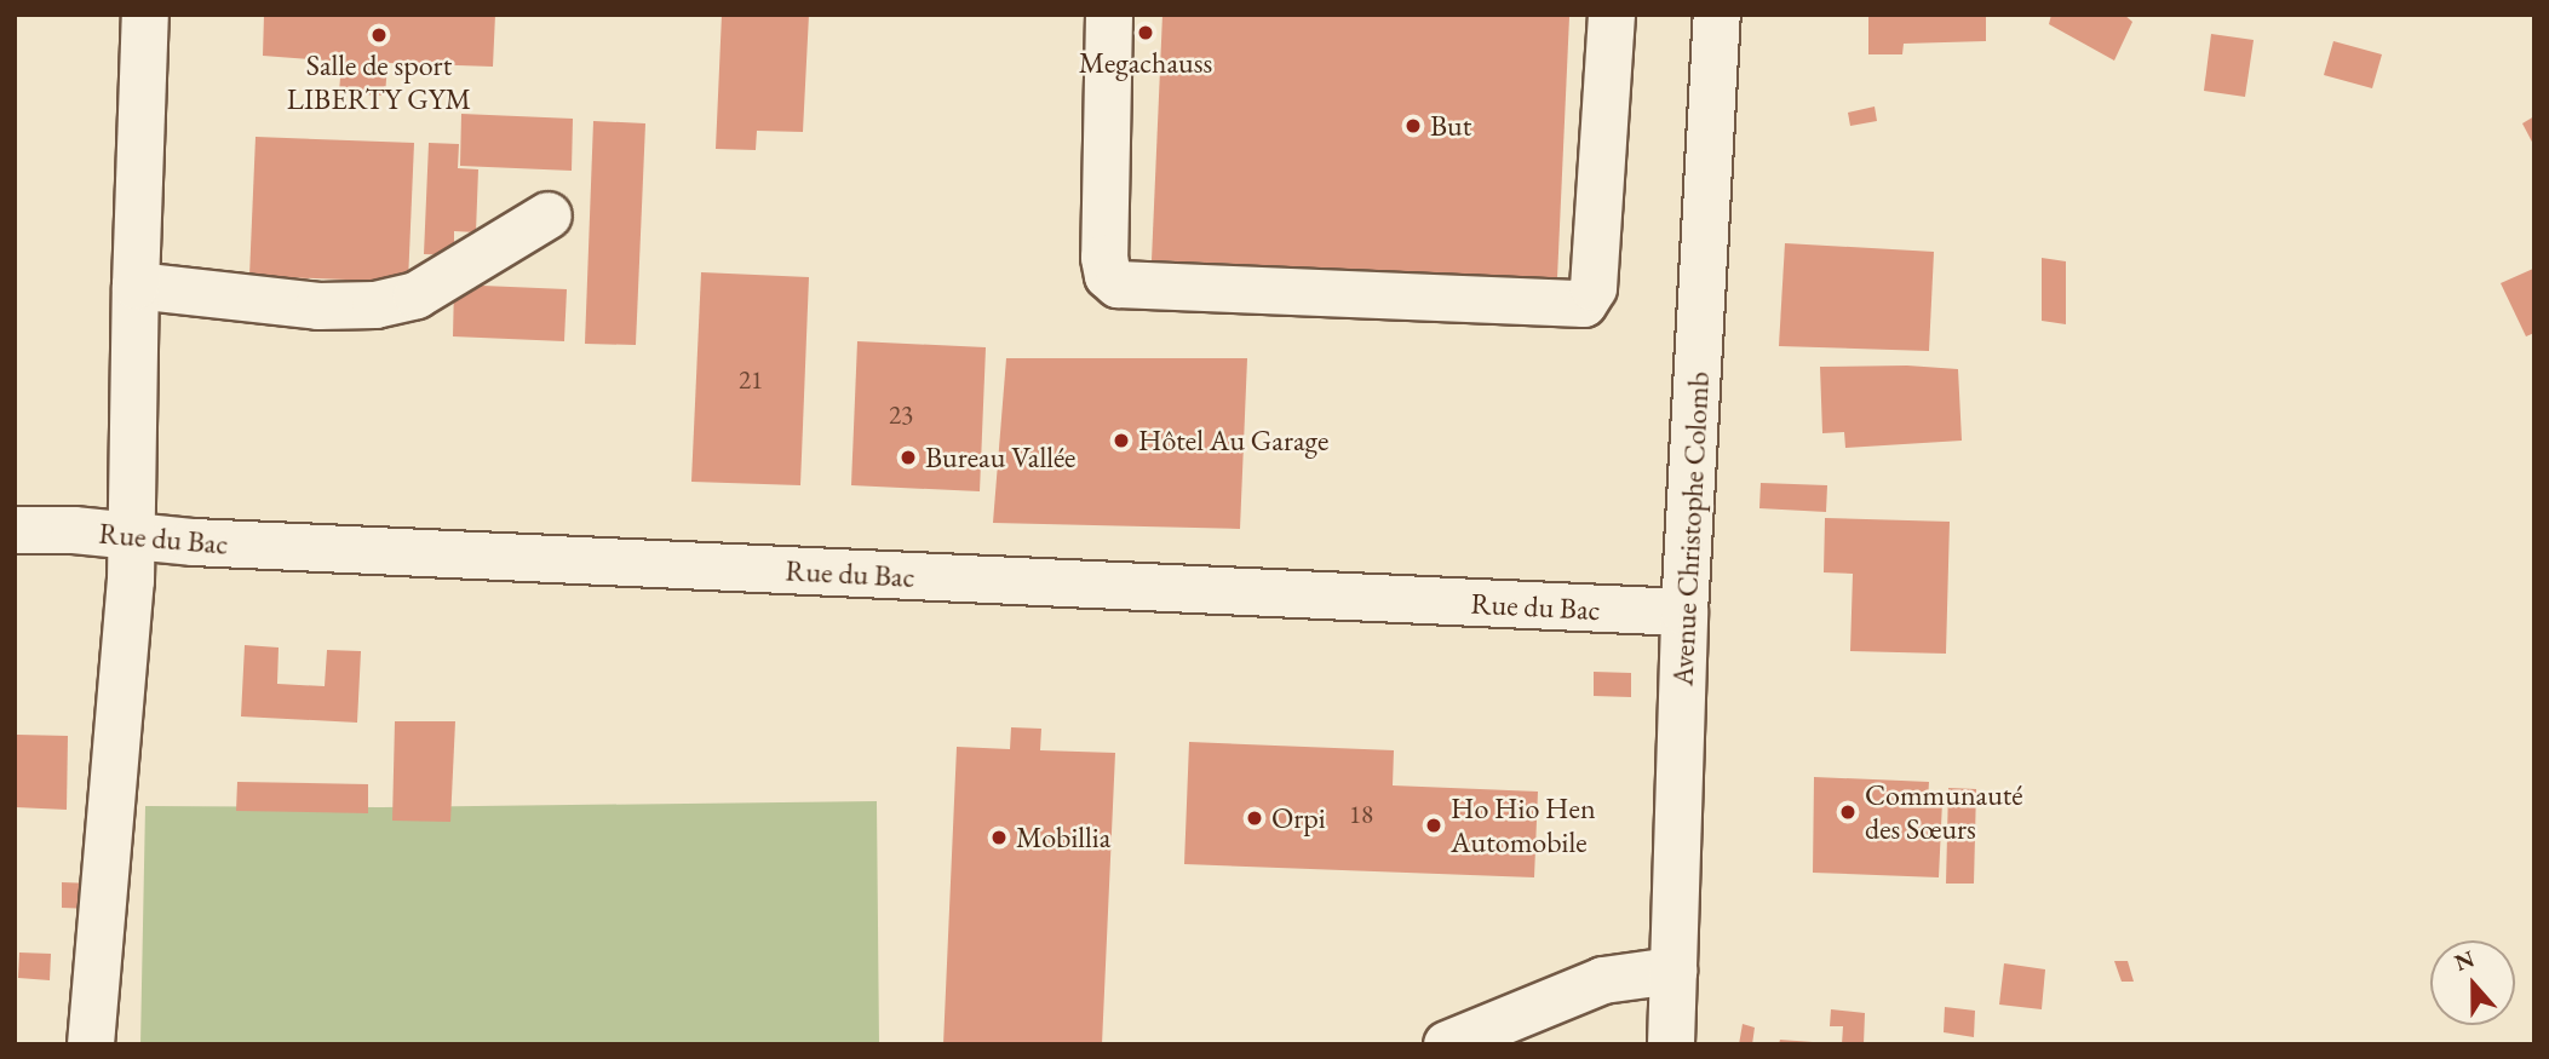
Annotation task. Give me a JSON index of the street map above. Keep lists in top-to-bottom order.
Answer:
{
  "streets": {
    "street": ["Avenue Christophe Colomb", "Rue du Bac"]
  },
  "crossings": [
    ["Avenue Christophe Colomb", "Rue du Bac"]
  ],
  "places": [
    "Megachauss",
    "Salle de sport LIBERTY GYM",
    "But",
    "Hôtel Au Garage",
    "Bureau Vallée",
    "Communauté des Sœurs",
    "Orpi",
    "Ho Hio Hen Automobile",
    "Mobillia"
  ],
  "house_numbers": ["21", "23", "18"],
  "north": "top"
}
